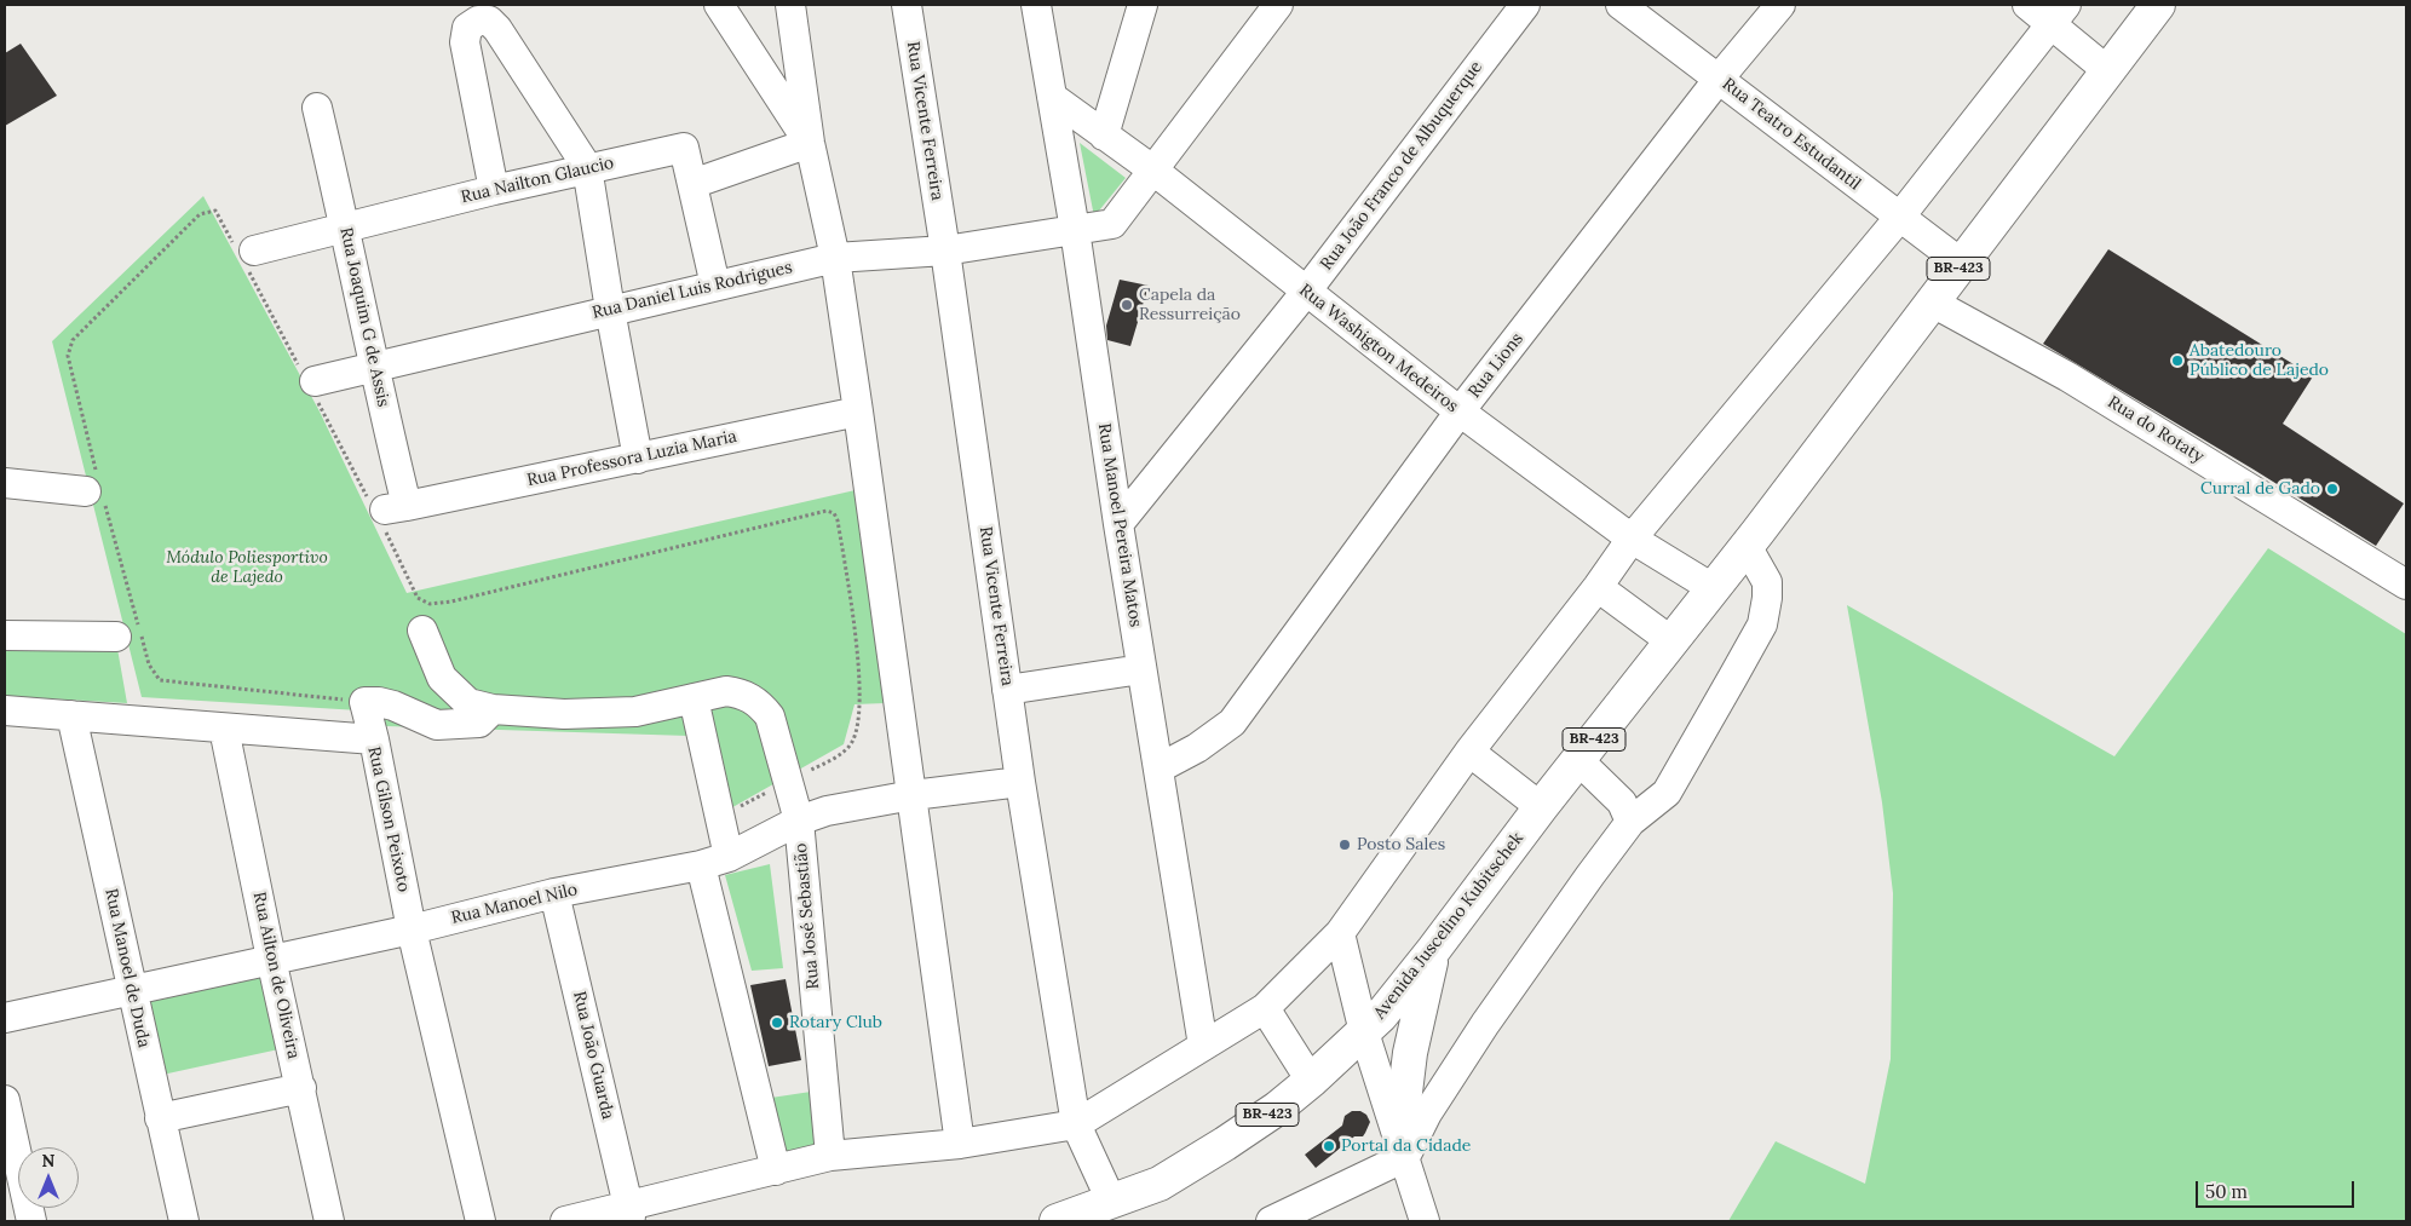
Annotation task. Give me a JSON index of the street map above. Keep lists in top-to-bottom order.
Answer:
{
  "streets": {
    "main road": ["BR-423", "Avenida Juscelino Kubitschek"],
    "street": [
      "Rua Vicente Ferreira",
      "Rua Teatro Estudantil",
      "Rua João Franco de Albuquerque",
      "Rua Nailton Glaucio",
      "Rua Daniel Luis Rodrigues",
      "Rua Joaquim G de Assis",
      "Rua Washigton Medeiros",
      "Rua Lions",
      "Rua do Rotaty",
      "Rua Professora Luzia Maria",
      "Rua Manoel Pereira Matos",
      "Rua Gilson Peixoto",
      "Rua Manoel Nilo",
      "Rua José Sebastião",
      "Rua Manoel de Duda",
      "Rua Ailton de Oliveira",
      "Rua João Guarda"
    ]
  },
  "crossings": [
    ["Rua Vicente Ferreira", "Rua Daniel Luis Rodrigues"],
    ["Rua Vicente Ferreira", "Rua Manoel Nilo"],
    ["Rua Vicente Ferreira", "Avenida Juscelino Kubitschek"],
    ["Rua Teatro Estudantil", "BR-423"],
    ["Rua Teatro Estudantil", "Rua Lions"],
    ["Rua João Franco de Albuquerque", "Rua Washigton Medeiros"],
    ["Rua João Franco de Albuquerque", "Rua Manoel Pereira Matos"],
    ["Rua Nailton Glaucio", "Rua Daniel Luis Rodrigues"],
    ["Rua Nailton Glaucio", "Rua Joaquim G de Assis"],
    ["BR-423", "Rua do Rotaty"],
    ["BR-423", "Avenida Juscelino Kubitschek"],
    ["Rua Daniel Luis Rodrigues", "Rua Joaquim G de Assis"],
    ["Rua Daniel Luis Rodrigues", "Rua Washigton Medeiros"],
    ["Rua Daniel Luis Rodrigues", "Rua Manoel Pereira Matos"],
    ["Rua Joaquim G de Assis", "Rua Professora Luzia Maria"],
    ["Rua Washigton Medeiros", "Rua Lions"],
    ["Rua Washigton Medeiros", "Rua Manoel Pereira Matos"],
    ["Rua Washigton Medeiros", "Avenida Juscelino Kubitschek"],
    ["Rua Lions", "Rua Manoel Pereira Matos"],
    ["Rua Gilson Peixoto", "Rua Manoel Nilo"],
    ["Rua Gilson Peixoto", "Rua Manoel de Duda"],
    ["Rua Gilson Peixoto", "Rua Ailton de Oliveira"],
    ["Rua Manoel Nilo", "Rua José Sebastião"],
    ["Rua Manoel Nilo", "Rua Manoel de Duda"],
    ["Rua Manoel Nilo", "Rua Ailton de Oliveira"],
    ["Rua Manoel Nilo", "Rua João Guarda"]
  ],
  "parks": ["Módulo Poliesportivo de Lajedo"],
  "places": [
    "Capela da Ressurreição",
    "Abatedouro Público de Lajedo",
    "Curral de Gado",
    "Posto Sales",
    "Rotary Club",
    "Portal da Cidade"
  ],
  "scale_bar": "50 m",
  "north": "top"
}
